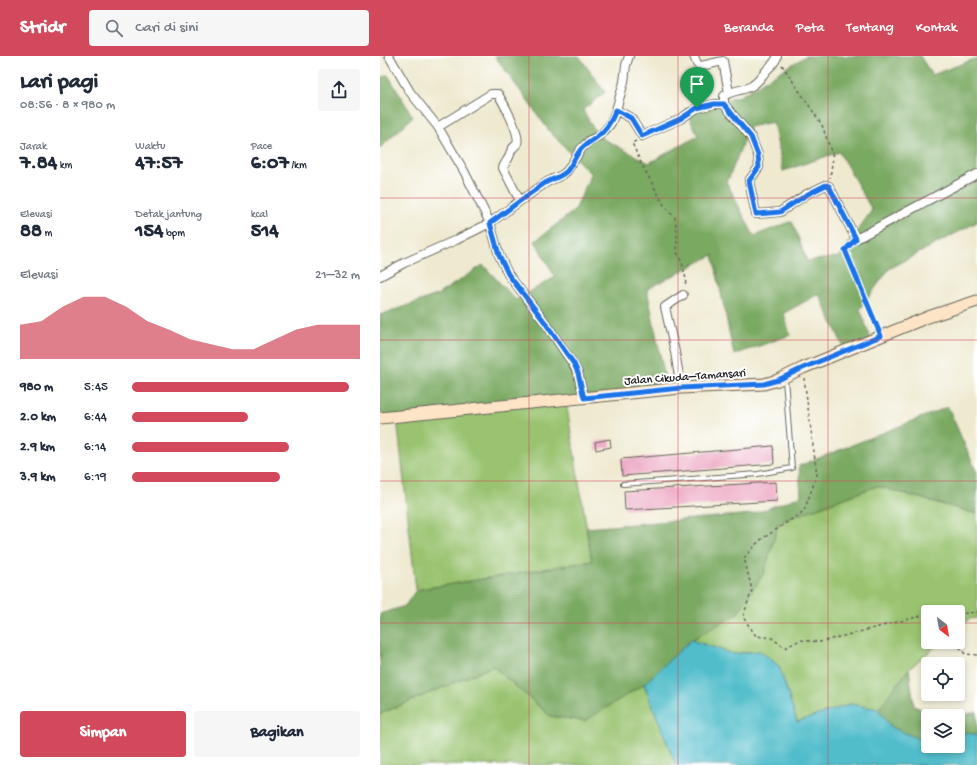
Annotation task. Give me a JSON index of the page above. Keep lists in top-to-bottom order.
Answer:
{
  "streets": {
    "street": ["Jalan Cikuda–Tamansari"]
  },
  "north": "bottom right",
  "page": {
    "header": "Stridr",
    "search": "Cari di sini",
    "nav": [
      "Beranda",
      "Peta",
      "Tentang",
      "Kontak"
    ],
    "heading": ["Lari pagi", "08:56 · 8 × 980 m"],
    "stats": [
      ["Jarak", "7.84 km"],
      ["Waktu", "47:57"],
      ["Pace", "6:07 /km"],
      ["Elevasi", "88 m"],
      ["Detak jantung", "154 bpm"],
      ["kcal", "514"]
    ],
    "chart": ["Elevasi", "21–32 m"],
    "list": [
      {
        "name": "980 m",
        "note": "5:45"
      },
      {
        "name": "2.0 km",
        "note": "6:44"
      },
      {
        "name": "2.9 km",
        "note": "6:14"
      },
      {
        "name": "3.9 km",
        "note": "6:19"
      }
    ],
    "buttons": ["Simpan", "Bagikan"]
  }
}
